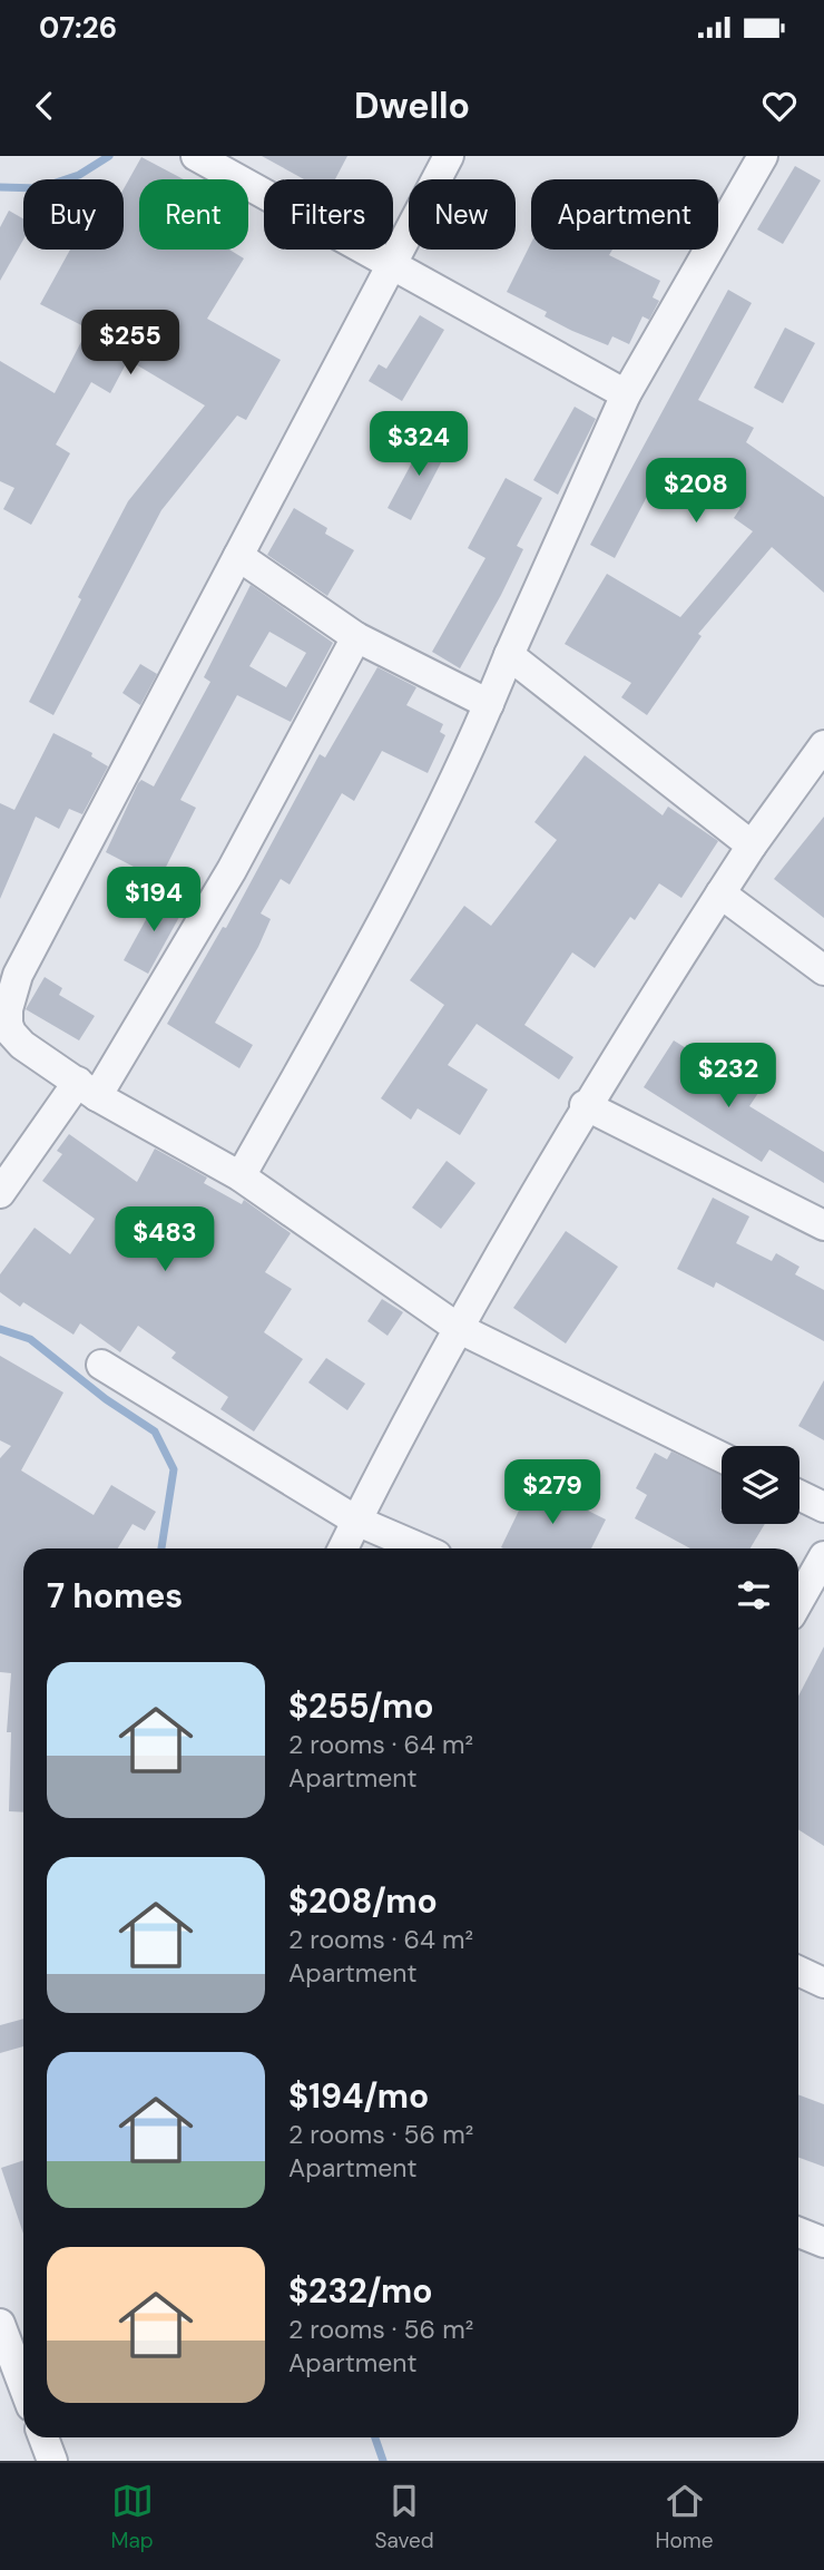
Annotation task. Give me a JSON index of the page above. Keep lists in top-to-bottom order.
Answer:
{
  "page": {
    "status": "07:26",
    "header": "Dwello",
    "chip": [
      "Buy",
      "Rent",
      "Filters",
      "New",
      "Apartment"
    ],
    "price": [
      "$255",
      "$324",
      "$208",
      "$194",
      "$232",
      "$483",
      "$279"
    ],
    "heading": "7 homes",
    "list": [
      {
        "name": "$255/mo",
        "note": "2 rooms · 64 m² · Apartment"
      },
      {
        "name": "$208/mo",
        "note": "2 rooms · 64 m² · Apartment"
      },
      {
        "name": "$194/mo",
        "note": "2 rooms · 56 m² · Apartment"
      },
      {
        "name": "$232/mo",
        "note": "2 rooms · 56 m² · Apartment"
      }
    ],
    "tabs": ["Map", "Saved", "Home"]
  }
}
